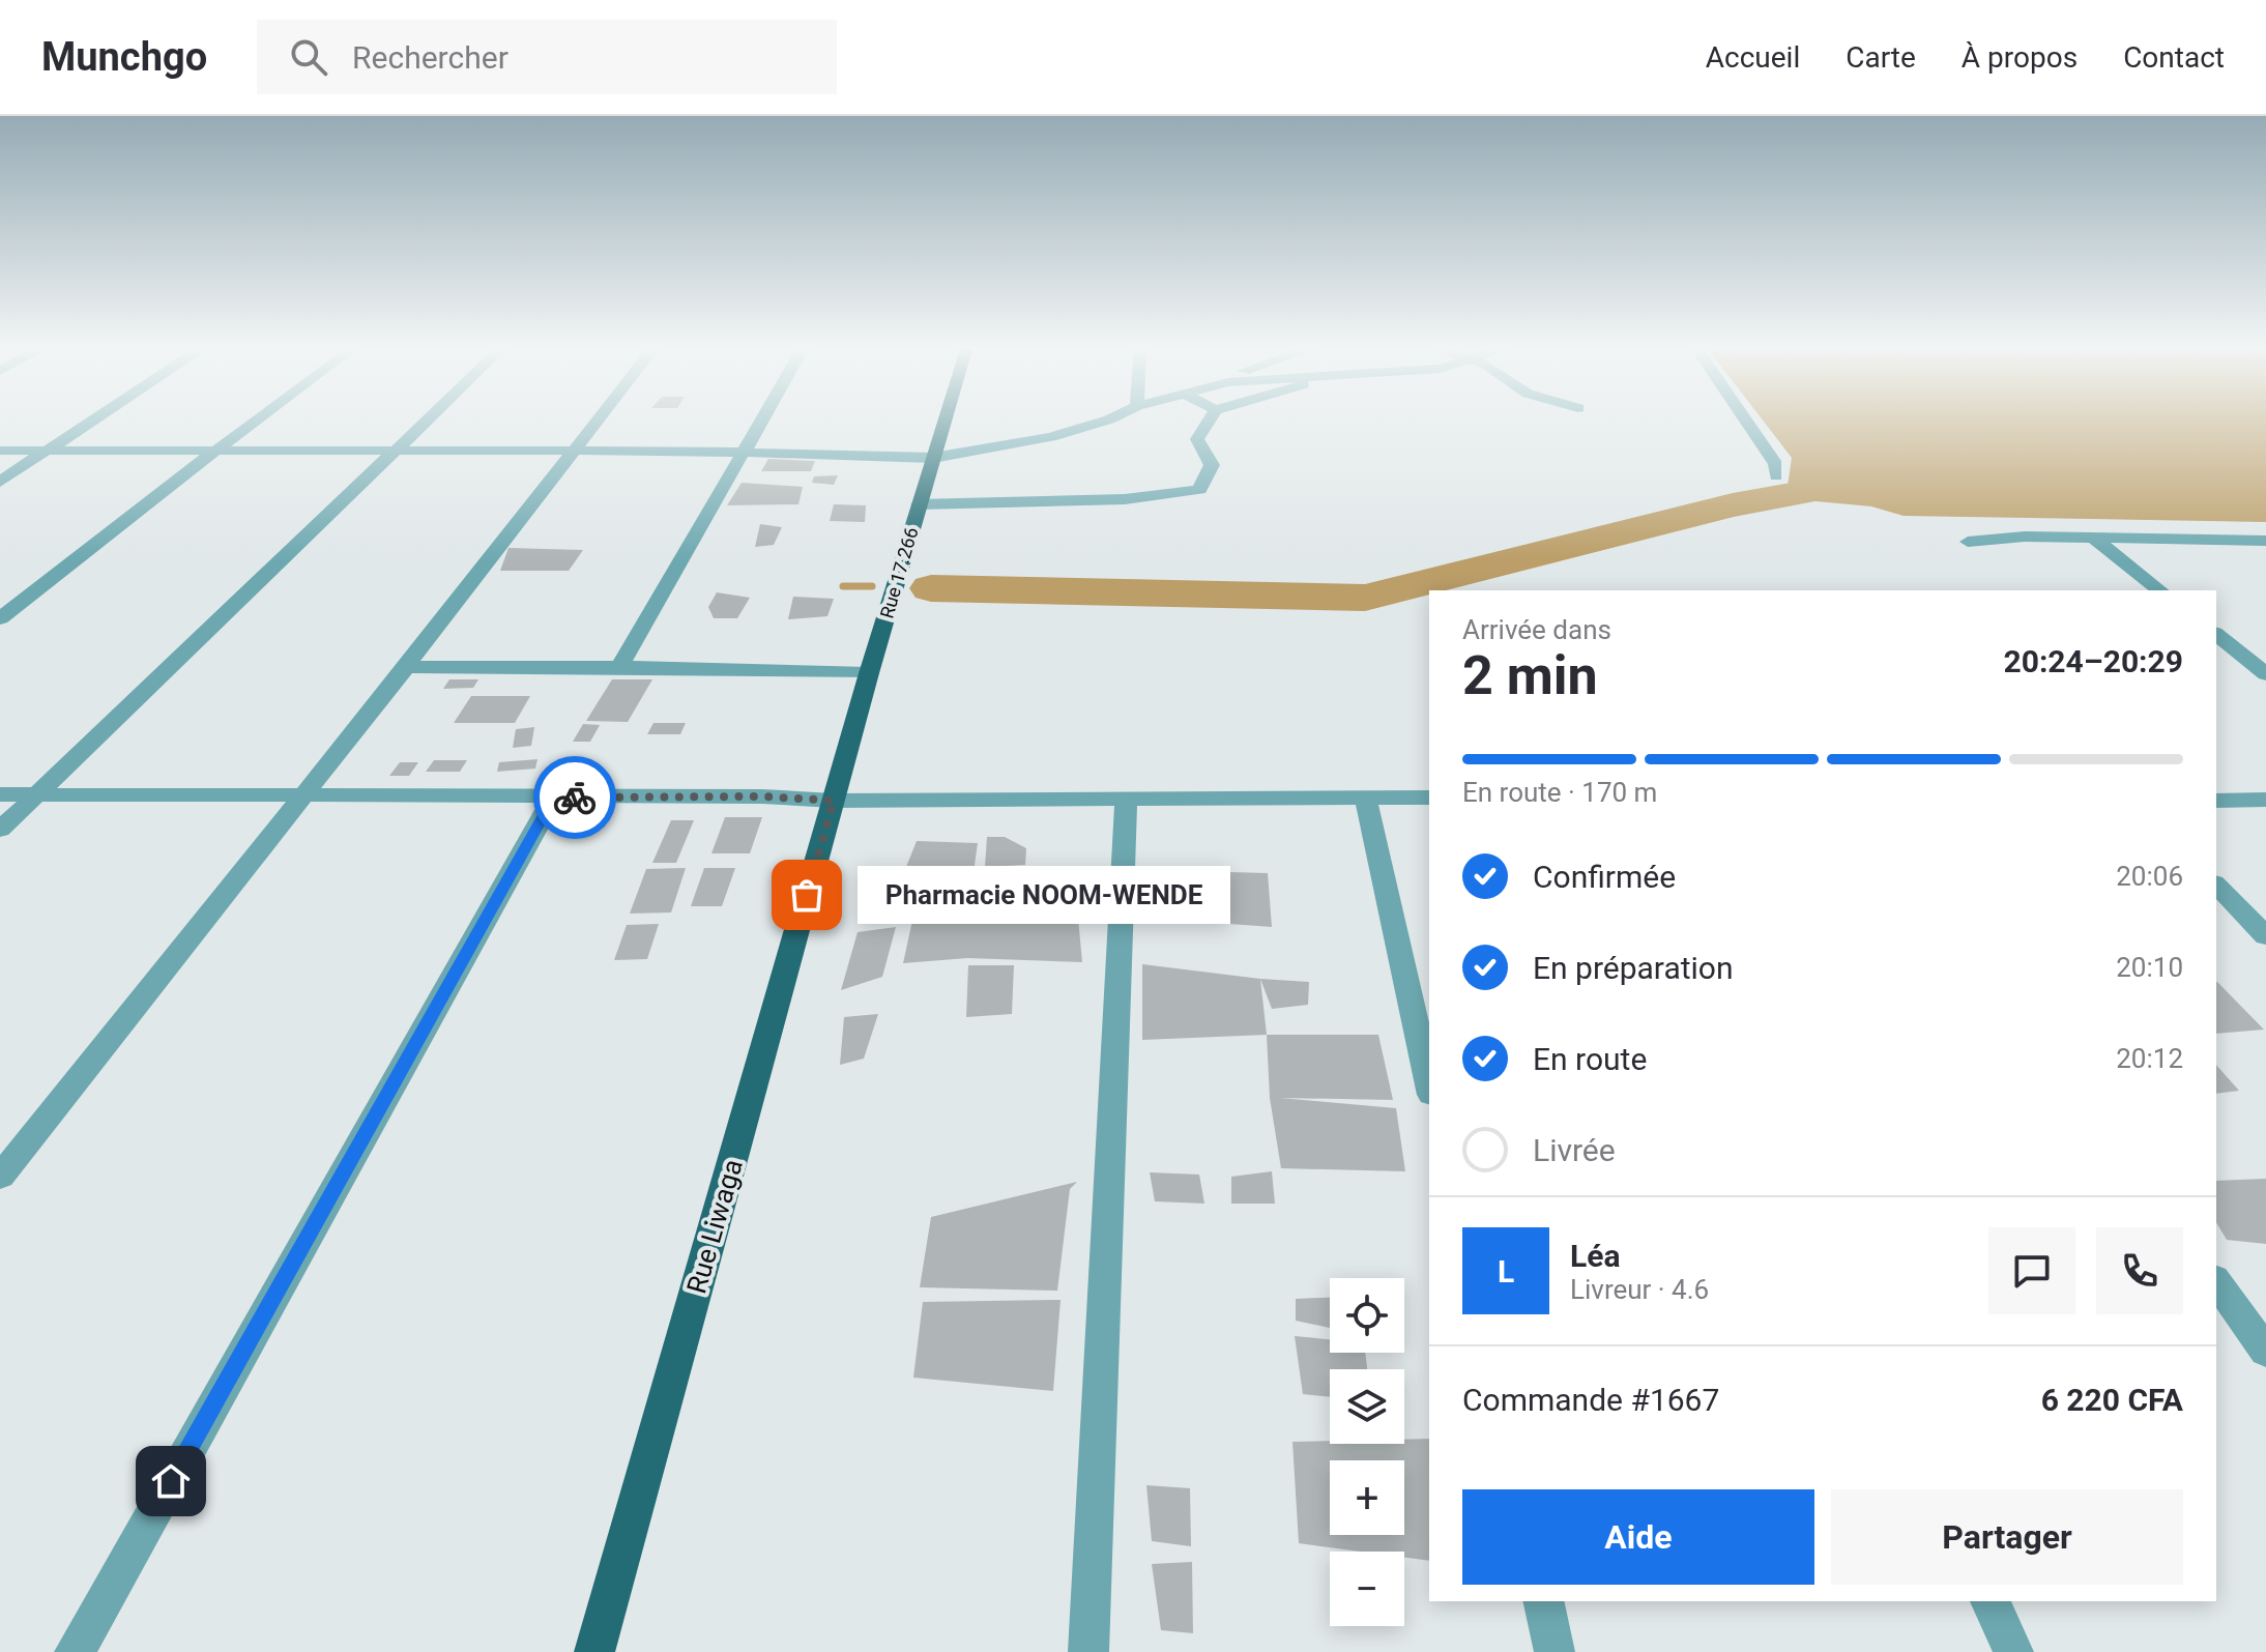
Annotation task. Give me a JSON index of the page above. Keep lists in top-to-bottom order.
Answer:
{
  "streets": {
    "main road": ["Rue 17.266", "Rue Liwaga"]
  },
  "crossings": [
    ["Rue 17.266", "Rue Liwaga"]
  ],
  "places": ["Pharmacie NOOM-WENDE"],
  "page": {
    "header": "Munchgo",
    "search": "Rechercher",
    "nav": [
      "Accueil",
      "Carte",
      "À propos",
      "Contact"
    ],
    "heading": ["2 min", "Arrivée dans", "20:24–20:29"],
    "panel": [
      "Léa",
      "Livreur · 4.6",
      "Commande #1667",
      "6 220 CFA"
    ],
    "bar": "En route · 170 m",
    "list": [
      ["Confirmée", "20:06"],
      ["En préparation", "20:10"],
      ["En route", "20:12"],
      "Livrée"
    ],
    "bubble": "Pharmacie NOOM-WENDE",
    "round": "L",
    "map_buttons": ["+", "−"],
    "buttons": ["Aide", "Partager"]
  }
}
